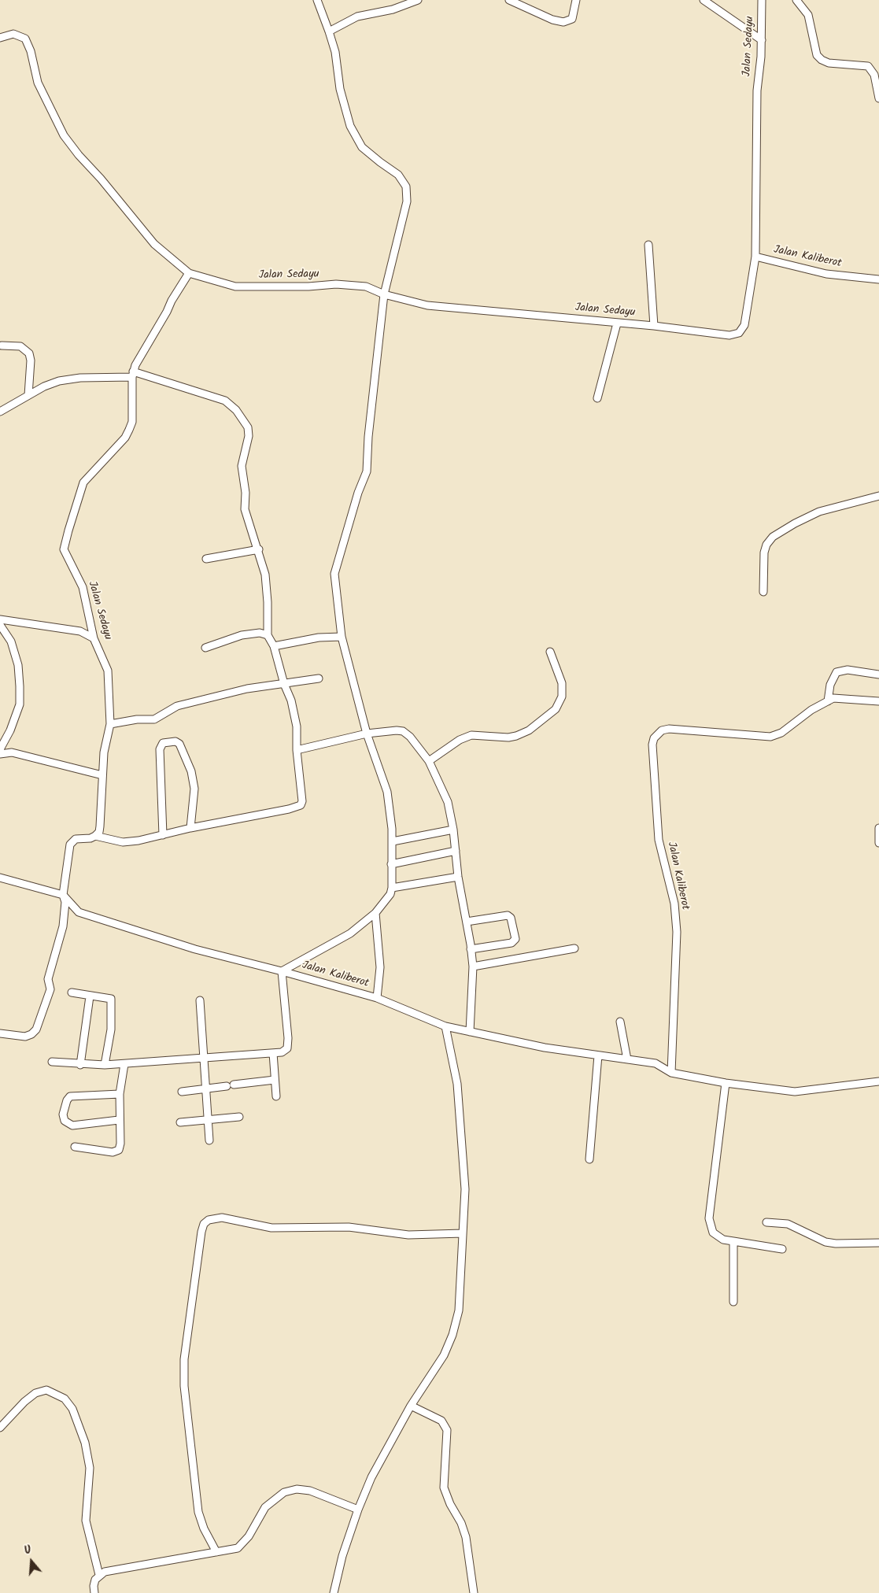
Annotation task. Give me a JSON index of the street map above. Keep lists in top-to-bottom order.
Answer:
{
  "streets": {
    "street": ["Jalan Sedayu", "Jalan Kaliberot"]
  },
  "crossings": [
    ["Jalan Sedayu", "Jalan Kaliberot"]
  ],
  "north": "top"
}
